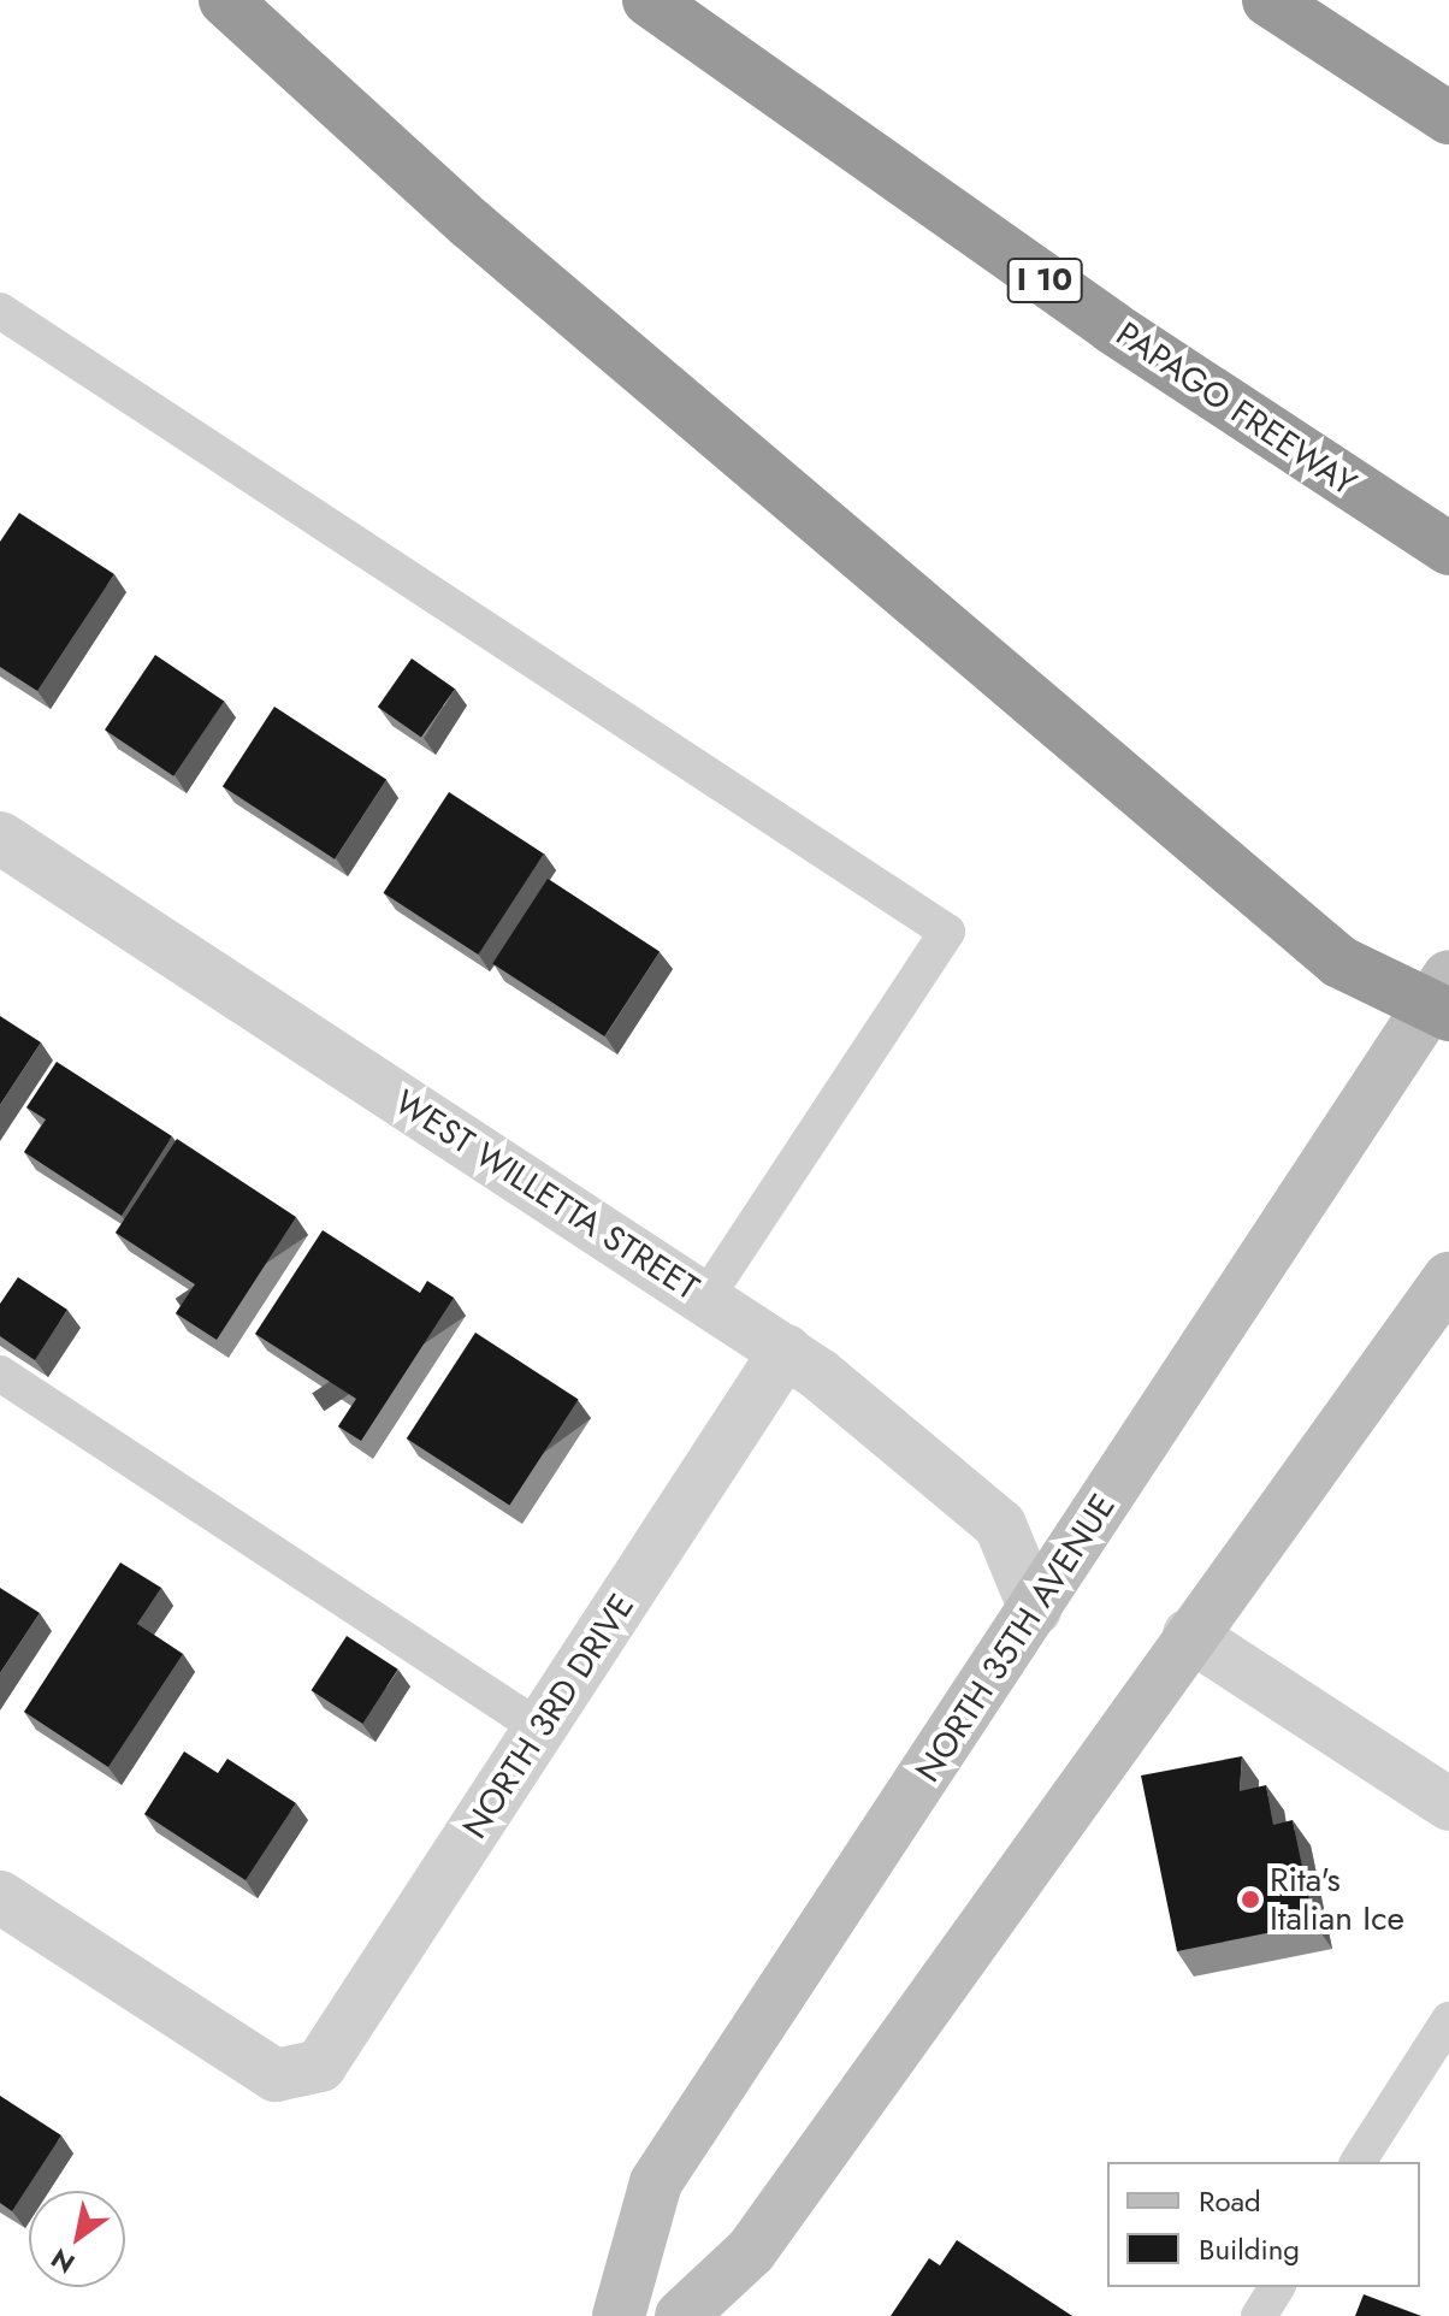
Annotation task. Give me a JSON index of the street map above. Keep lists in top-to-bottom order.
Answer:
{
  "streets": {
    "highway": ["I 10", "PAPAGO FREEWAY"],
    "main road": ["NORTH 35TH AVENUE"],
    "street": ["WEST WILLETTA STREET", "NORTH 3RD DRIVE"]
  },
  "crossings": [
    ["WEST WILLETTA STREET", "NORTH 35TH AVENUE"],
    ["WEST WILLETTA STREET", "NORTH 3RD DRIVE"]
  ],
  "places": ["Rita's Italian Ice"],
  "legend": ["Road", "Building"],
  "north": "bottom left"
}
